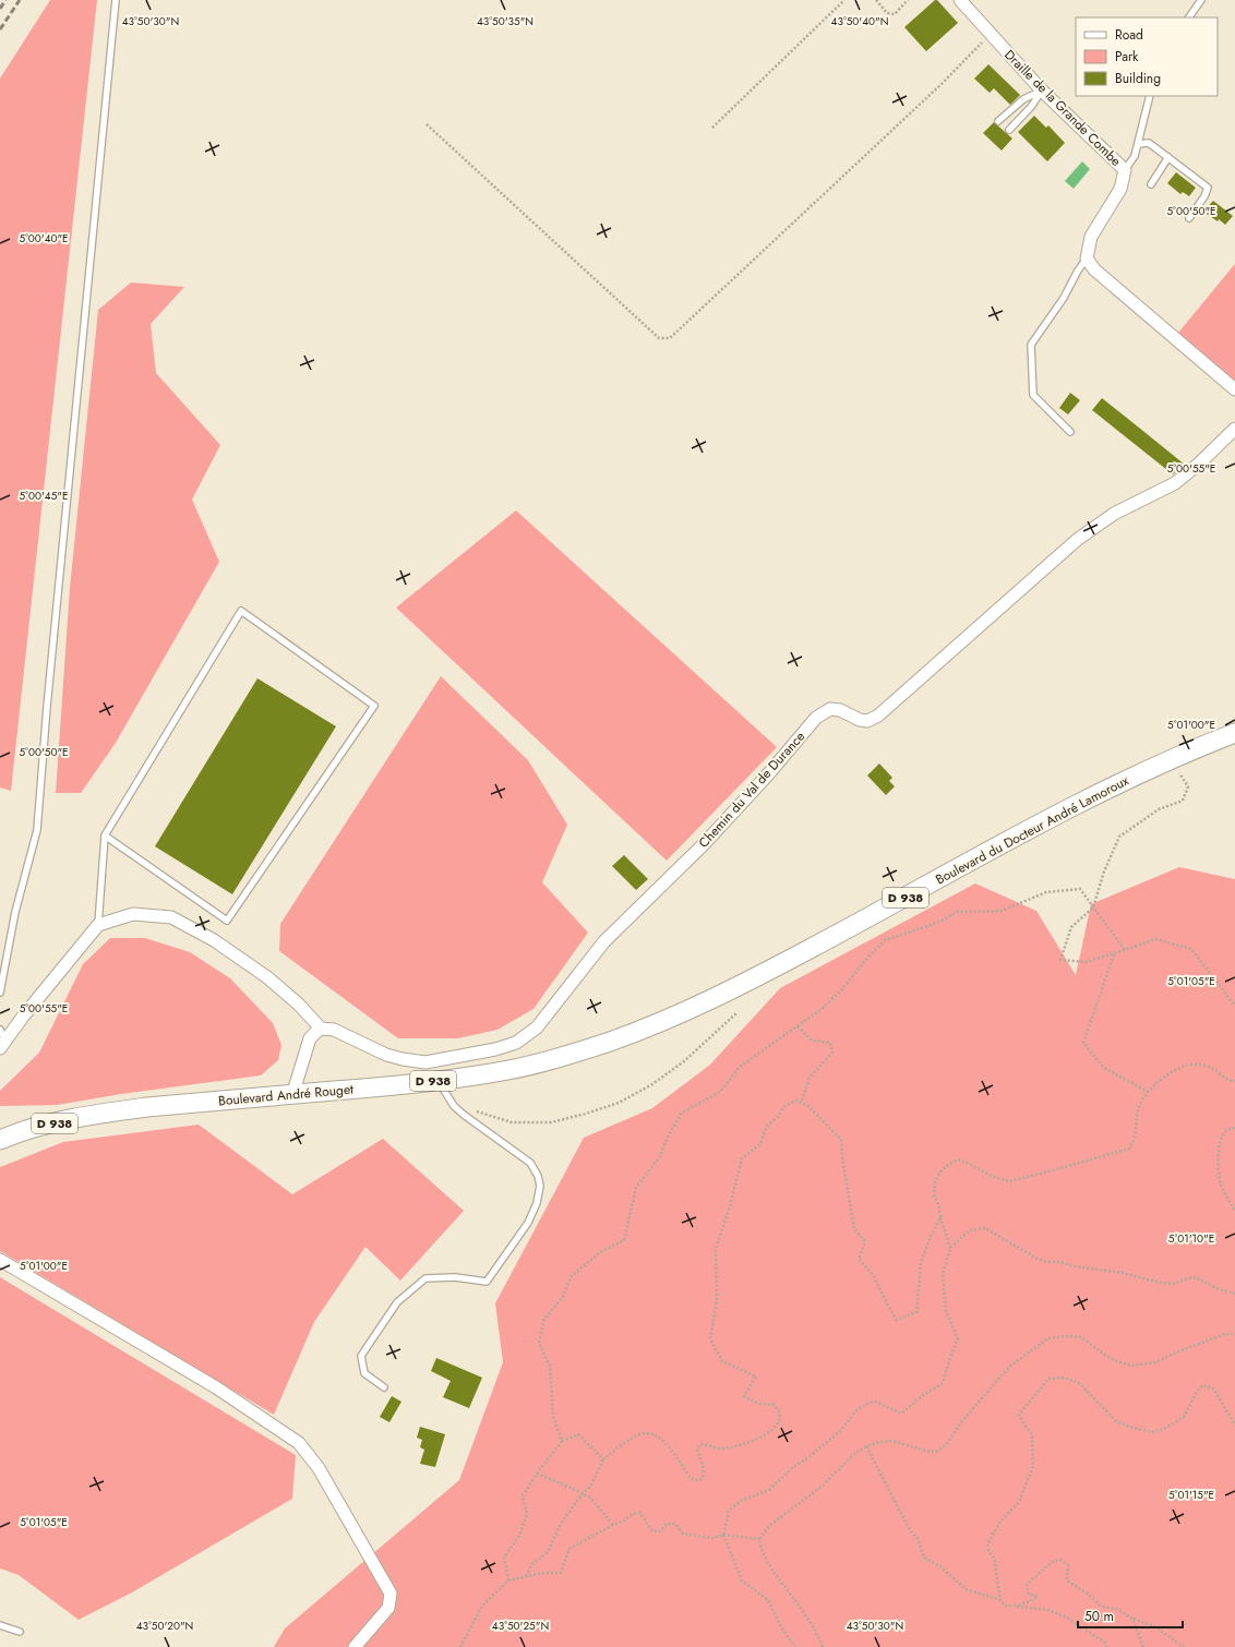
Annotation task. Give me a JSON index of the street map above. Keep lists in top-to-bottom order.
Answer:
{
  "streets": {
    "main road": ["Boulevard du Docteur André Lamoroux", "D 938", "Boulevard André Rouget"],
    "street": ["Draille de la Grande Combe", "Chemin du Val de Durance"]
  },
  "crossings": [
    ["Boulevard du Docteur André Lamoroux", "Boulevard André Rouget"]
  ],
  "legend": ["Road", "Park", "Building"],
  "scale_bar": "50 m",
  "coordinates": [
    "43°50'30\"N",
    "43°50'35\"N",
    "43°50'40\"N",
    "5°00'50\"E",
    "5°00'40\"E",
    "5°00'55\"E",
    "5°00'45\"E",
    "5°01'00\"E",
    "5°01'05\"E",
    "5°01'10\"E",
    "5°01'15\"E",
    "43°50'20\"N",
    "43°50'25\"N"
  ]
}
